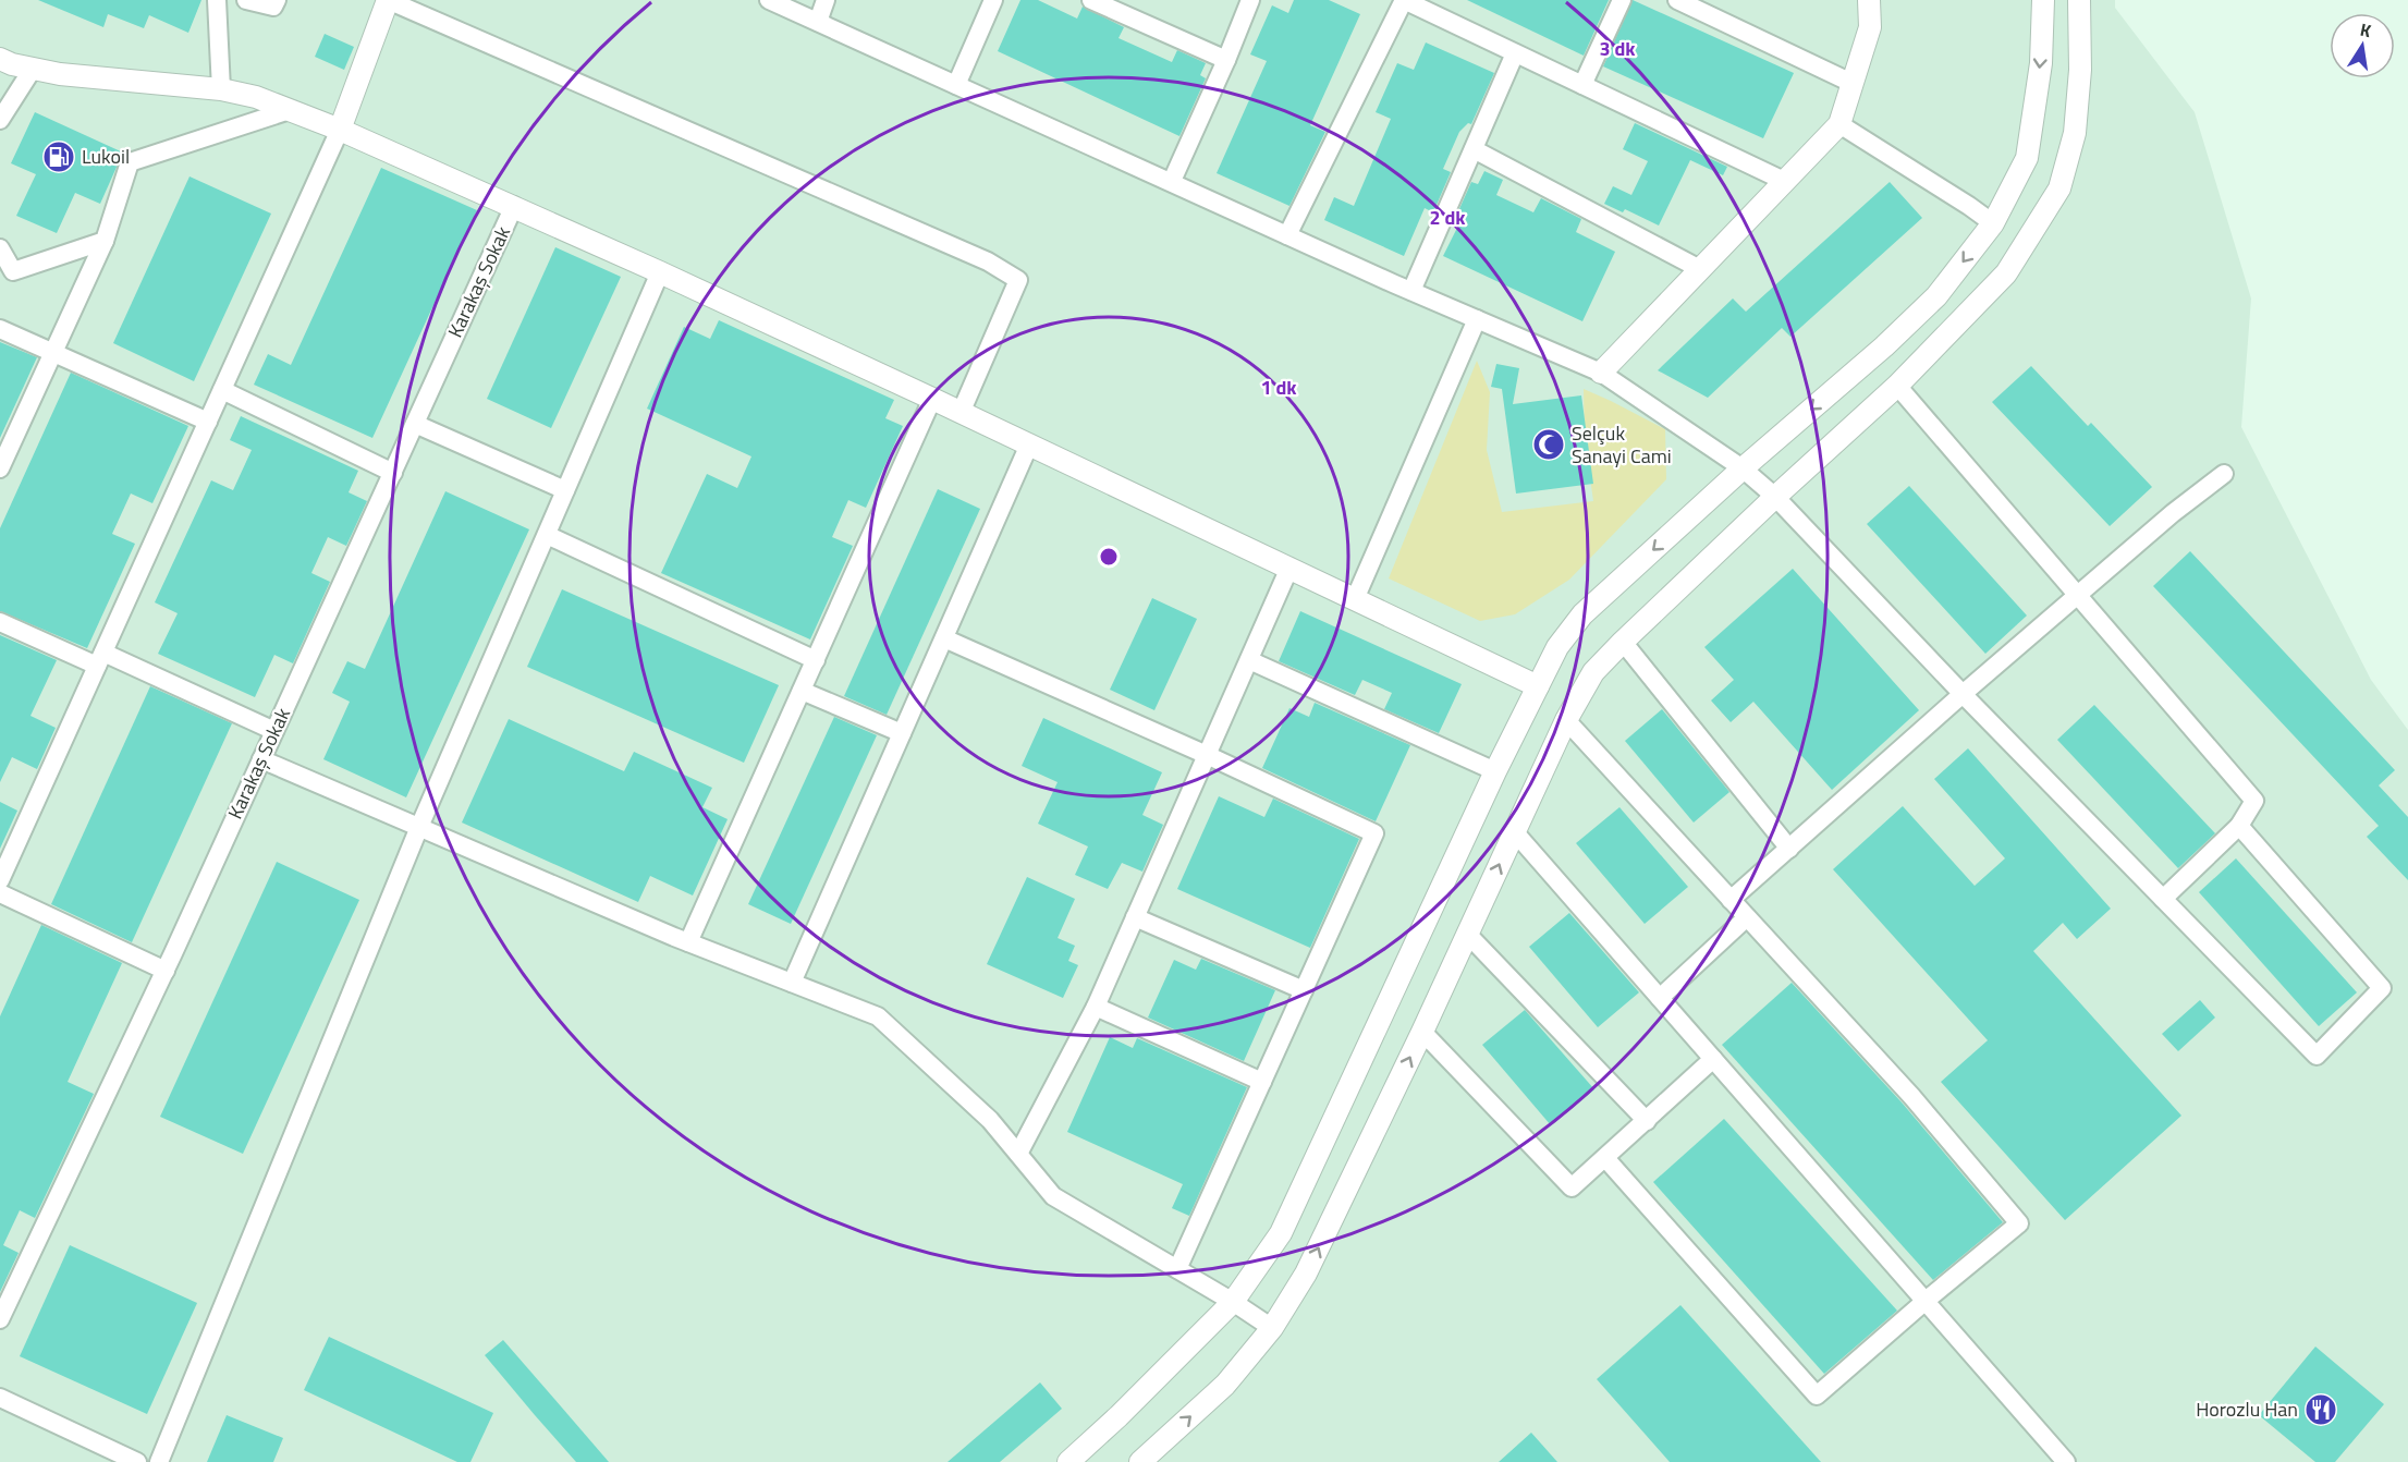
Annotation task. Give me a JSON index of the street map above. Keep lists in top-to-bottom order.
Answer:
{
  "streets": {
    "street": ["Karakaş Sokak"]
  },
  "places": {
    "fuel station": ["Lukoil"],
    "mosque": ["Selçuk Sanayi Cami"],
    "restaurant": ["Horozlu Han"]
  },
  "north": "top",
  "rings": ["3 dk", "2 dk", "1 dk"]
}
